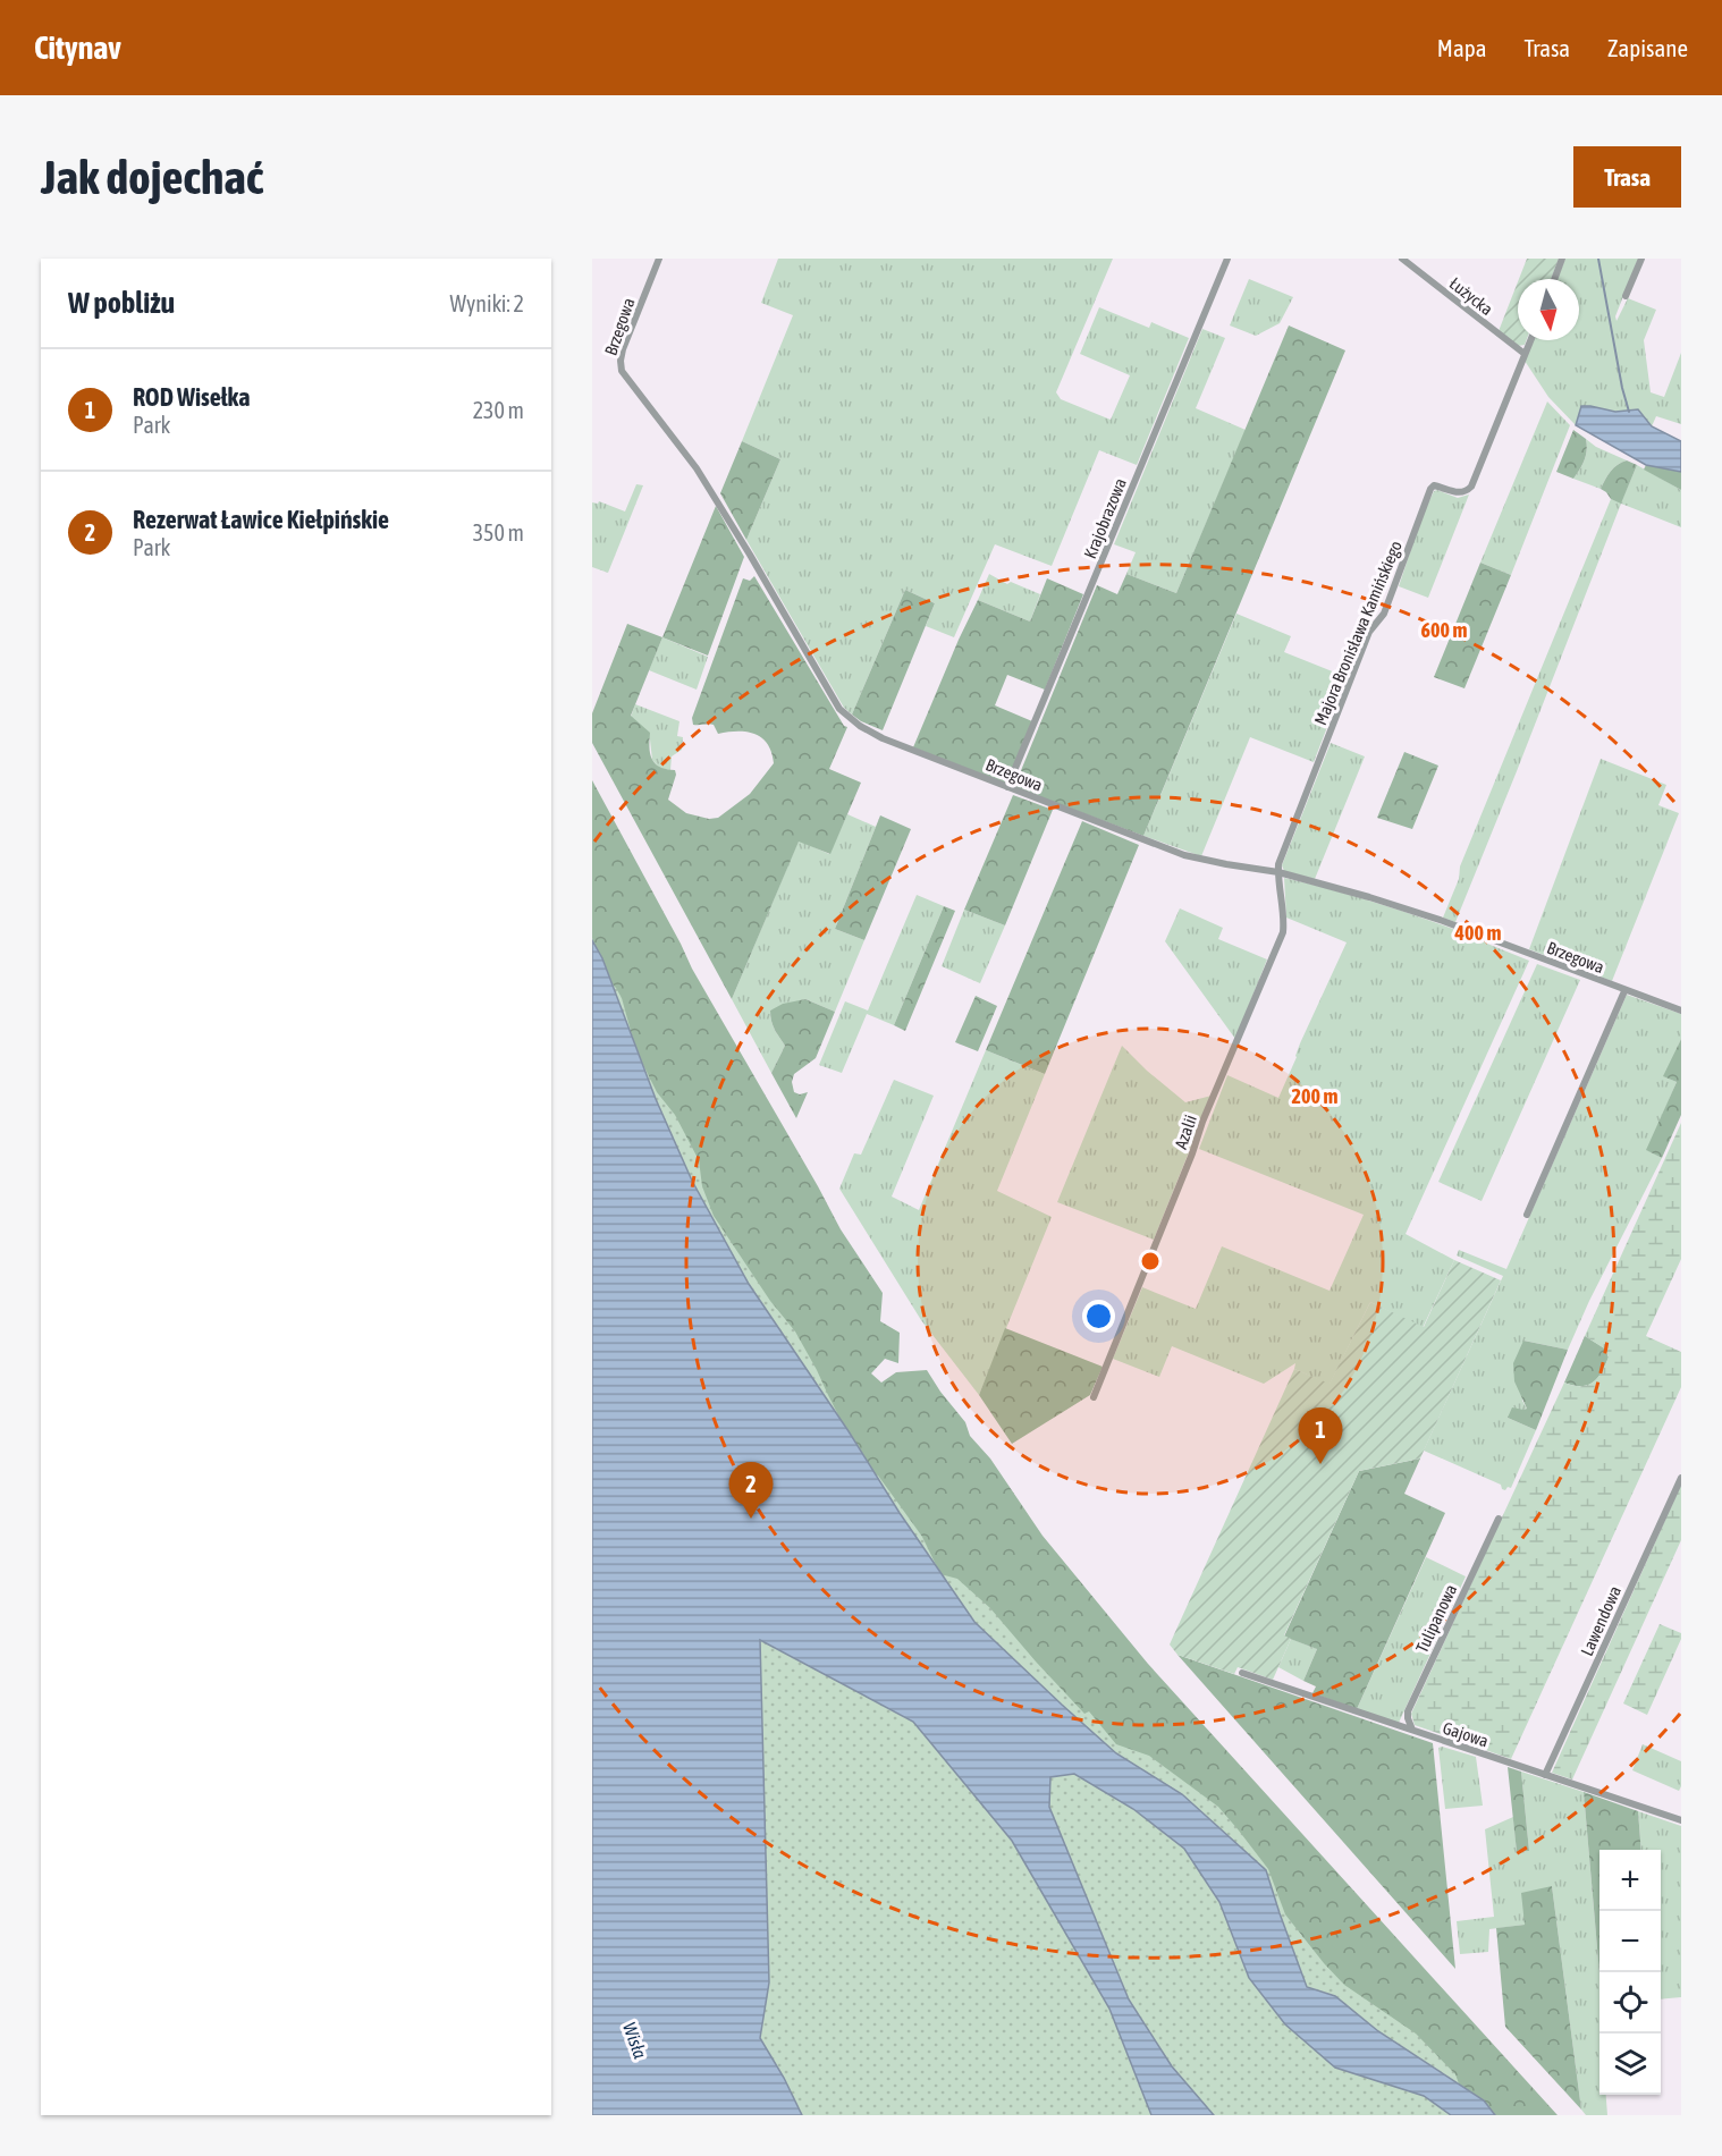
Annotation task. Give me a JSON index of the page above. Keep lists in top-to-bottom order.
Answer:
{
  "streets": {
    "street": [
      "Łużycka",
      "Brzegowa",
      "Krajobrazowa",
      "Majora Bronisława Kamińskiego",
      "Azalii",
      "Tulipanowa",
      "Lawendowa",
      "Gajowa"
    ]
  },
  "crossings": [
    ["Łużycka", "Majora Bronisława Kamińskiego"],
    ["Brzegowa", "Krajobrazowa"],
    ["Brzegowa", "Majora Bronisława Kamińskiego"],
    ["Brzegowa", "Azalii"],
    ["Majora Bronisława Kamińskiego", "Azalii"],
    ["Tulipanowa", "Gajowa"],
    ["Lawendowa", "Gajowa"]
  ],
  "water": ["Wisła"],
  "north": "bottom",
  "page": {
    "header": "Citynav",
    "nav": ["Mapa", "Trasa", "Zapisane"],
    "buttons": "Trasa",
    "title": "Jak dojechać",
    "heading": ["W pobliżu", "Wyniki: 2"],
    "list": [
      {
        "mark": "1",
        "name": "ROD Wisełka",
        "note": "Park",
        "value": "230 m"
      },
      {
        "mark": "2",
        "name": "Rezerwat Ławice Kiełpińskie",
        "note": "Park",
        "value": "350 m"
      }
    ],
    "pins": ["1", "2"],
    "map_buttons": ["+", "−"]
  },
  "rings": ["600 m", "400 m", "200 m"]
}
